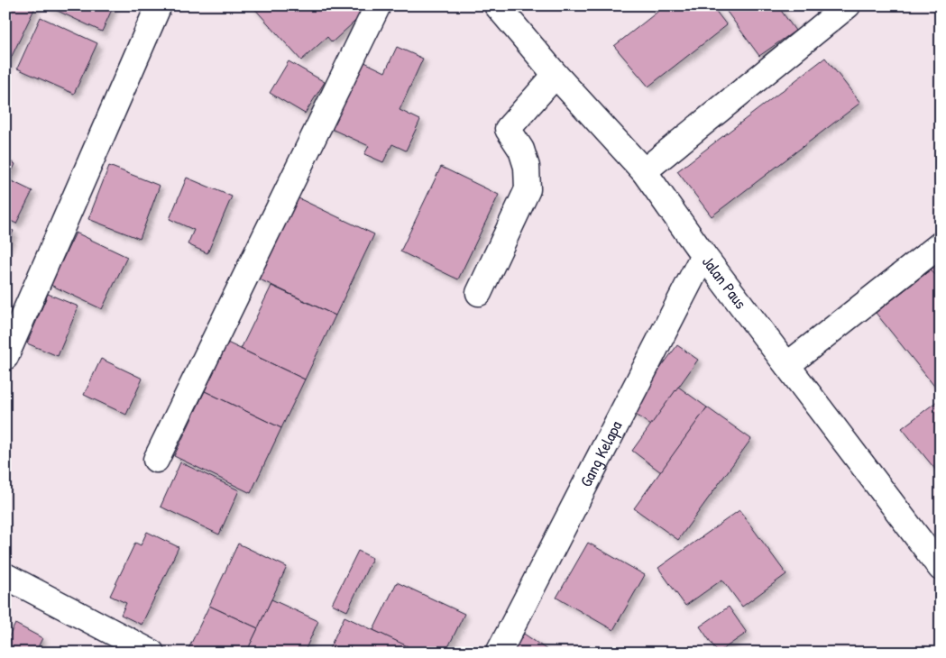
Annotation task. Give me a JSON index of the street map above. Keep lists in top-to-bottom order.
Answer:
{
  "streets": {
    "street": ["Jalan Paus", "Gang Kelapa"]
  },
  "crossings": [
    ["Jalan Paus", "Gang Kelapa"]
  ]
}
